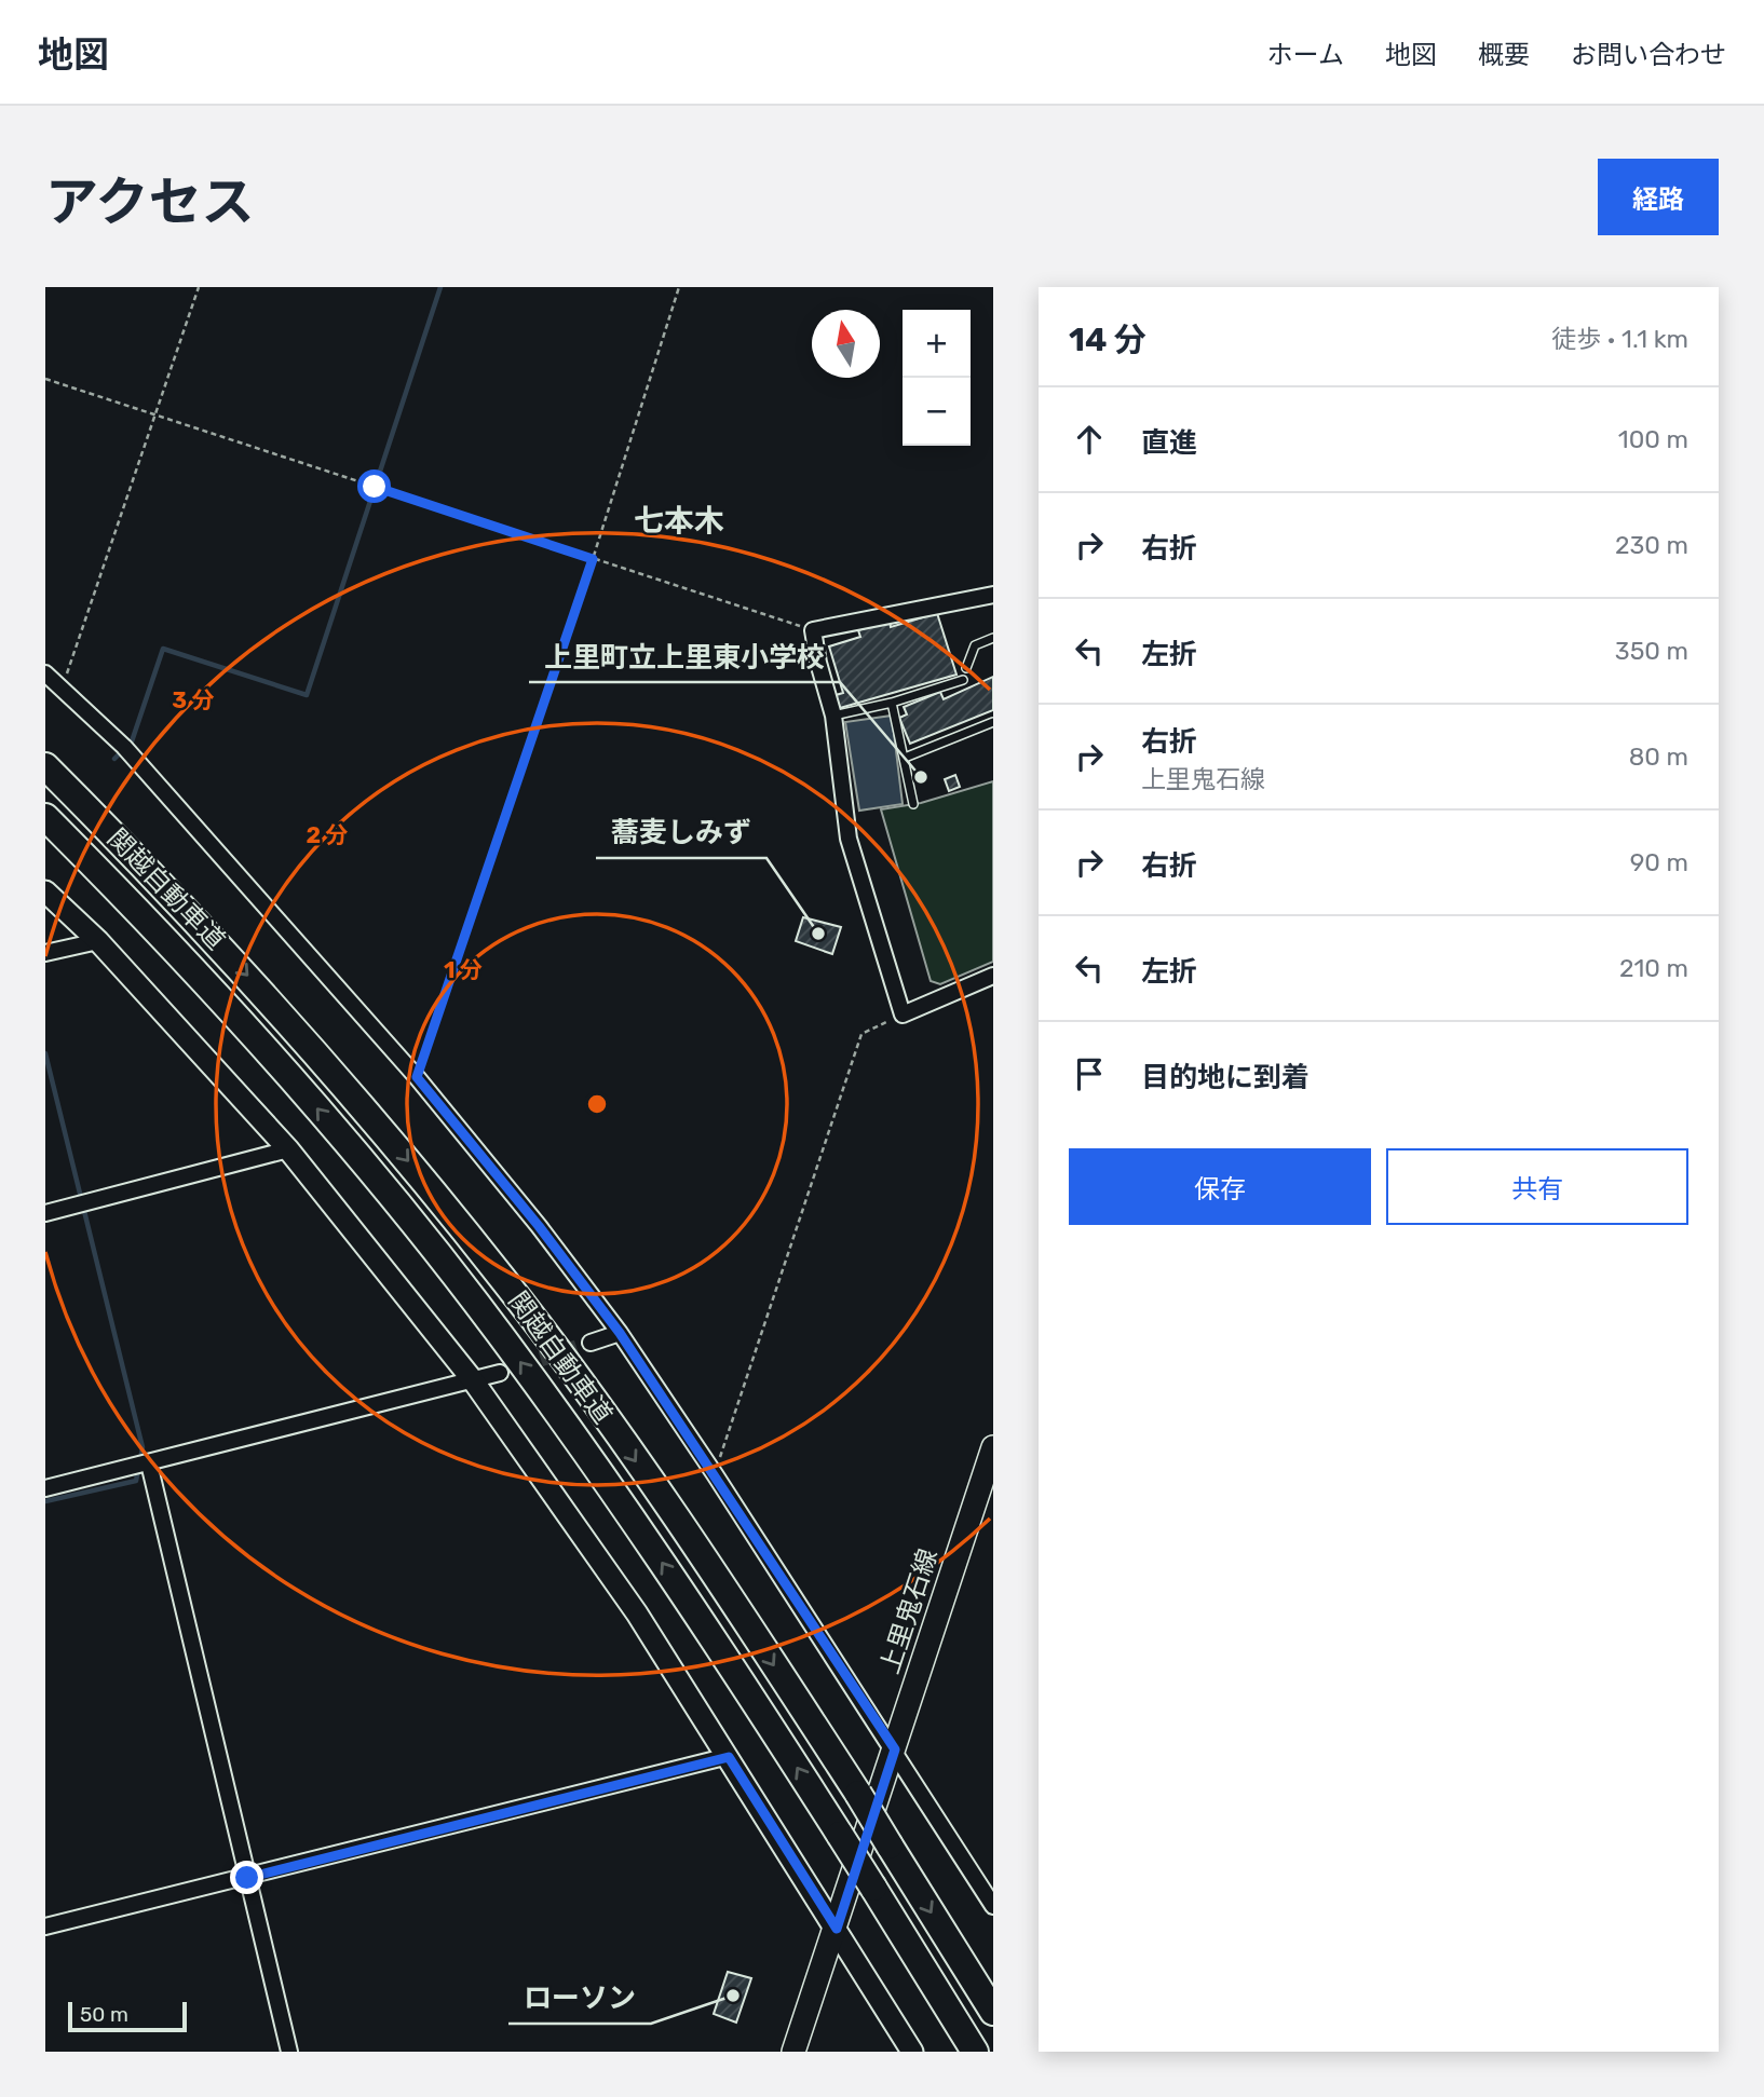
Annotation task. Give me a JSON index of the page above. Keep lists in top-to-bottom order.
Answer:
{
  "streets": {
    "highway": ["関越自動車道"],
    "main road": ["上里鬼石線"]
  },
  "districts": ["七本木"],
  "places": ["上里町立上里東小学校", "蕎麦しみず", "ローソン"],
  "scale_bar": "50 m",
  "north": "top",
  "page": {
    "header": "地図",
    "nav": [
      "ホーム",
      "地図",
      "概要",
      "お問い合わせ"
    ],
    "title": "アクセス",
    "buttons": [
      "経路",
      ["保存", "共有"]
    ],
    "heading": ["14 分", "徒歩 · 1.1 km"],
    "map_buttons": ["+", "−"],
    "list": [
      ["直進", "100 m"],
      ["右折", "230 m"],
      ["左折", "350 m"],
      ["右折", "上里鬼石線", "80 m"],
      ["右折", "90 m"],
      ["左折", "210 m"],
      "目的地に到着"
    ],
    "scale": "50 m"
  },
  "rings": ["3 分", "2 分", "1 分"]
}
